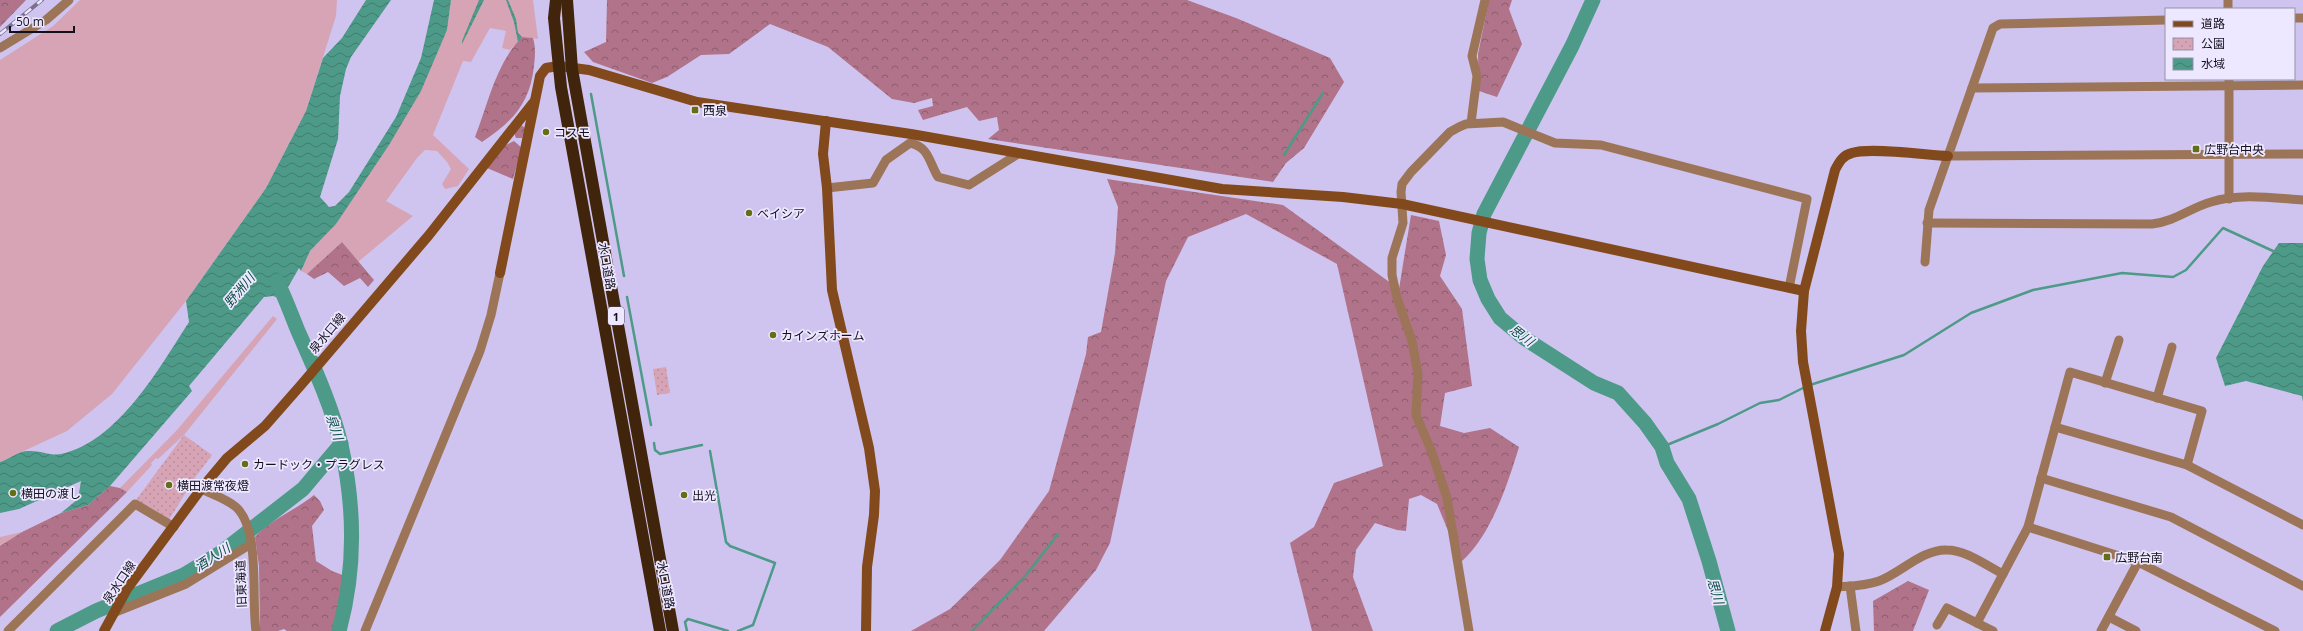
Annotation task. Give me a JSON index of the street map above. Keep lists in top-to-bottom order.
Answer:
{
  "streets": {
    "highway": ["水口道路", "1"],
    "street": ["泉水口線", "旧東海道"]
  },
  "crossings": [
    ["水口道路", "泉水口線"],
    ["泉水口線", "旧東海道"]
  ],
  "water": [
    "野洲川",
    "思川",
    "泉川",
    "酒人川"
  ],
  "places": {
    "transit": ["西泉", "広野台中央", "広野台南"],
    "other": [
      "コスモ",
      "ベイシア",
      "カインズホーム",
      "カードック・プラグレス",
      "横田渡常夜燈",
      "横田の渡し",
      "出光"
    ]
  },
  "legend": ["道路", "公園", "水域"],
  "scale_bar": "50 m"
}
